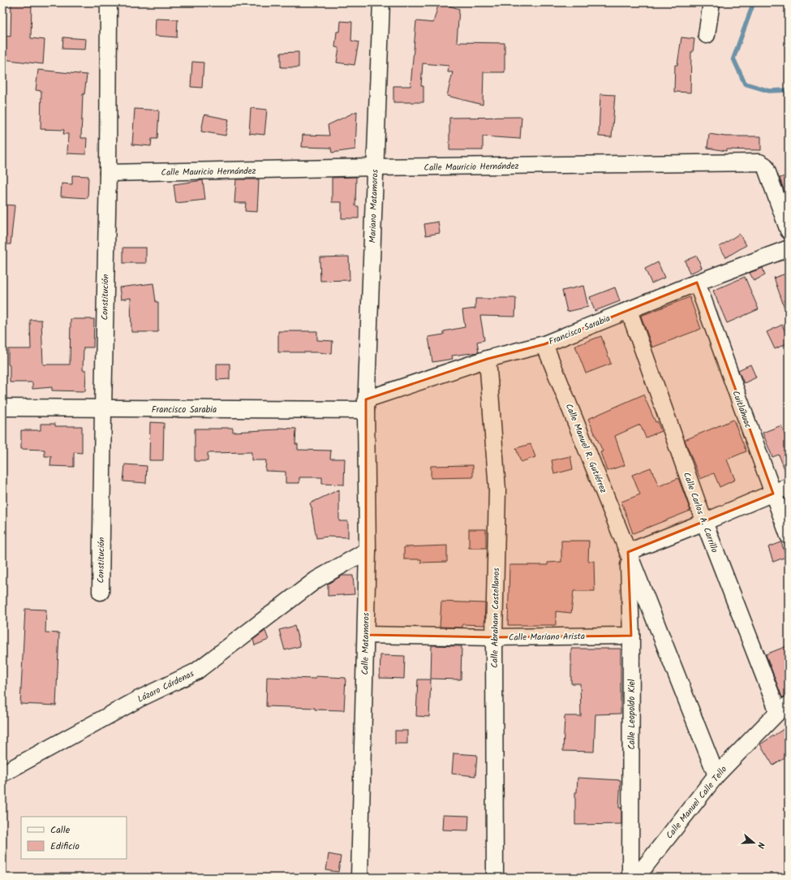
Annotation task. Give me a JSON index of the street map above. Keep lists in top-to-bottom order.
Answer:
{
  "streets": {
    "street": [
      "Calle Mauricio Hernández",
      "Mariano Matamoros",
      "Constitución",
      "Francisco Sarabia",
      "Cuitláhuac",
      "Calle Manuel R. Gutiérrez",
      "Calle Carlos A. Carrillo",
      "Calle Abraham Castellanos",
      "Calle Mariano Arista",
      "Calle Matamoros",
      "Lázaro Cárdenas",
      "Calle Leopoldo Kiel",
      "Calle Manuel Calle Tello"
    ]
  },
  "crossings": [
    ["Calle Mauricio Hernández", "Mariano Matamoros"],
    ["Calle Mauricio Hernández", "Constitución"],
    ["Mariano Matamoros", "Francisco Sarabia"],
    ["Mariano Matamoros", "Calle Matamoros"],
    ["Constitución", "Francisco Sarabia"],
    ["Francisco Sarabia", "Cuitláhuac"],
    ["Francisco Sarabia", "Calle Manuel R. Gutiérrez"],
    ["Francisco Sarabia", "Calle Carlos A. Carrillo"],
    ["Francisco Sarabia", "Calle Abraham Castellanos"],
    ["Francisco Sarabia", "Calle Matamoros"],
    ["Calle Manuel R. Gutiérrez", "Calle Leopoldo Kiel"],
    ["Calle Manuel R. Gutiérrez", "Calle Manuel Calle Tello"],
    ["Calle Carlos A. Carrillo", "Calle Manuel Calle Tello"],
    ["Calle Abraham Castellanos", "Calle Mariano Arista"],
    ["Calle Mariano Arista", "Calle Matamoros"],
    ["Calle Mariano Arista", "Calle Leopoldo Kiel"],
    ["Calle Matamoros", "Lázaro Cárdenas"]
  ],
  "legend": ["Calle", "Edificio"],
  "north": "right"
}
